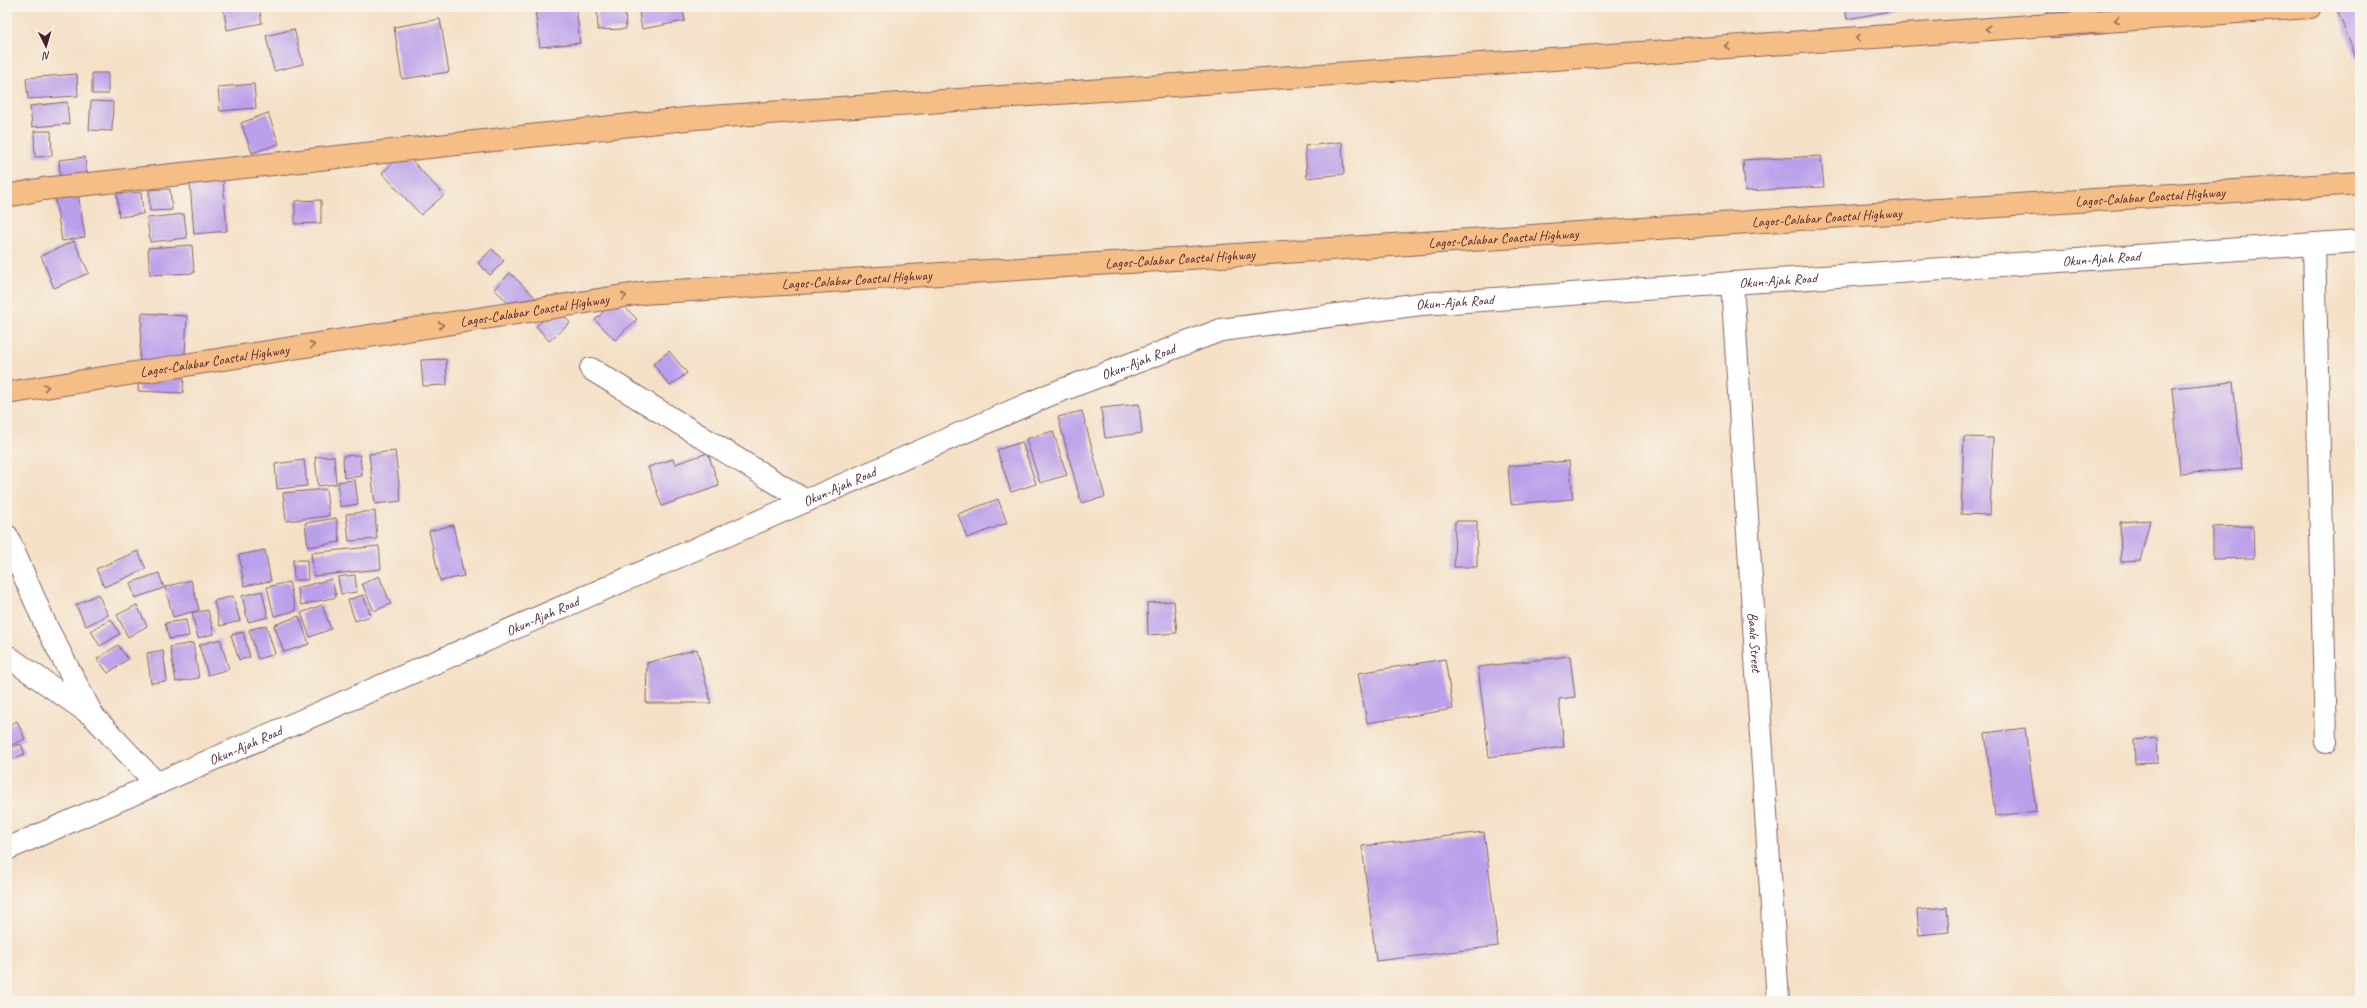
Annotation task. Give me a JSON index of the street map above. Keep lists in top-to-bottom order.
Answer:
{
  "streets": {
    "highway": ["Lagos-Calabar Coastal Highway"],
    "street": ["Okun-Ajah Road", "Baale Street"]
  },
  "crossings": [
    ["Okun-Ajah Road", "Baale Street"]
  ],
  "north": "bottom"
}
